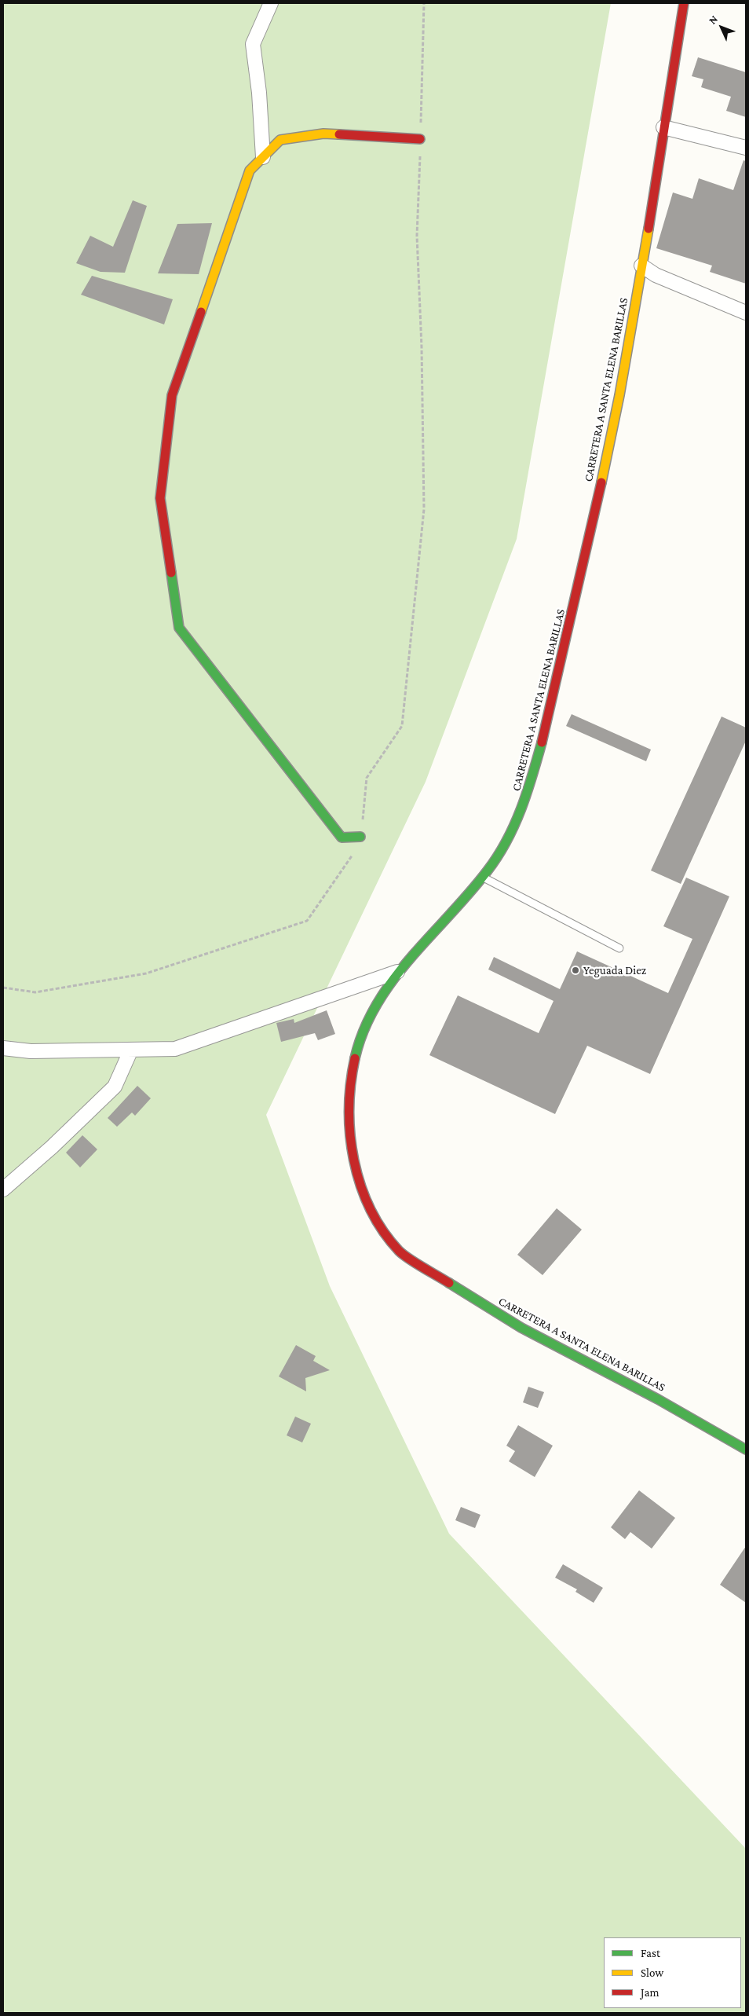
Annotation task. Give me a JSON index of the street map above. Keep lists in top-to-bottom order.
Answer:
{
  "streets": {
    "main road": ["CARRETERA A SANTA ELENA BARILLAS"]
  },
  "places": ["Yeguada Diez"],
  "legend": ["Fast", "Slow", "Jam"],
  "north": "top left"
}
